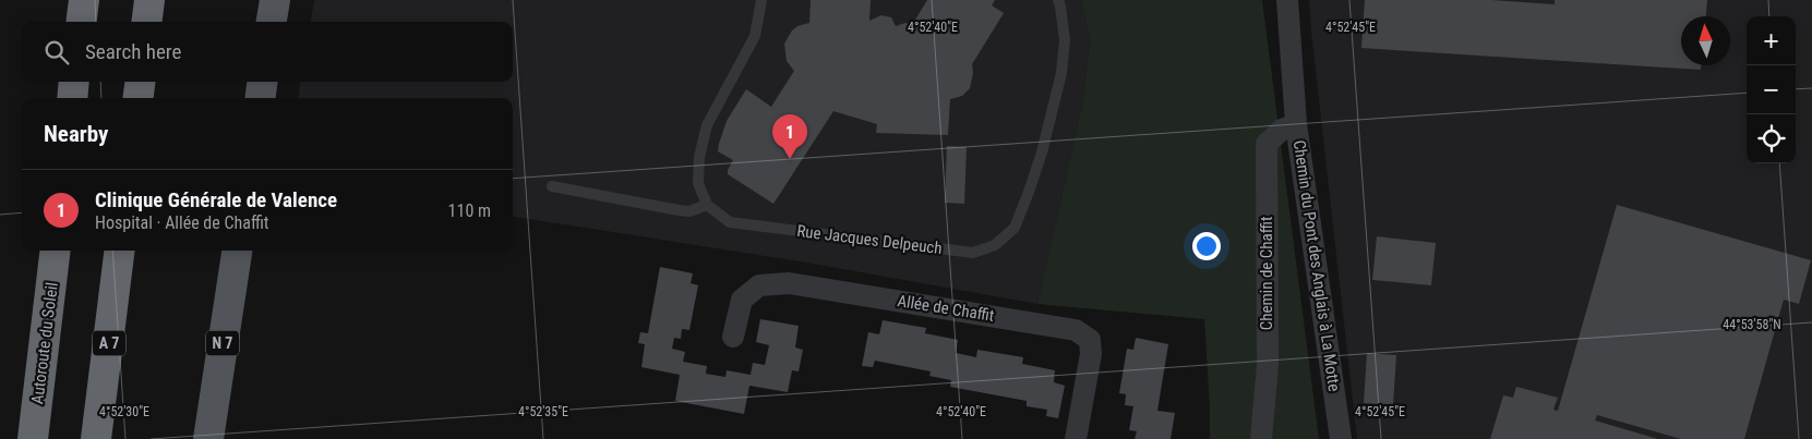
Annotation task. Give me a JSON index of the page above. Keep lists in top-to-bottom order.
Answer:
{
  "streets": {
    "highway": ["Autoroute du Soleil", "A 7"],
    "main road": ["N 7"],
    "street": ["Chemin du Pont des Anglais à La Motte", "Chemin de Chaffit", "Allée de Chaffit"],
    "lane": ["Rue Jacques Delpeuch"]
  },
  "crossings": [
    ["Chemin du Pont des Anglais à La Motte", "Chemin de Chaffit"]
  ],
  "north": "top",
  "page": {
    "map_buttons": ["+", "−"],
    "search": "Search here",
    "heading": "Nearby",
    "pins": "1",
    "list": [
      {
        "mark": "1",
        "name": "Clinique Générale de Valence",
        "note": "Hospital · Allée de Chaffit",
        "value": "110 m"
      }
    ]
  },
  "coordinates": [
    "4°52'40\"E",
    "4°52'45\"E",
    "44°53'58\"N",
    "4°52'30\"E",
    "4°52'35\"E"
  ]
}
